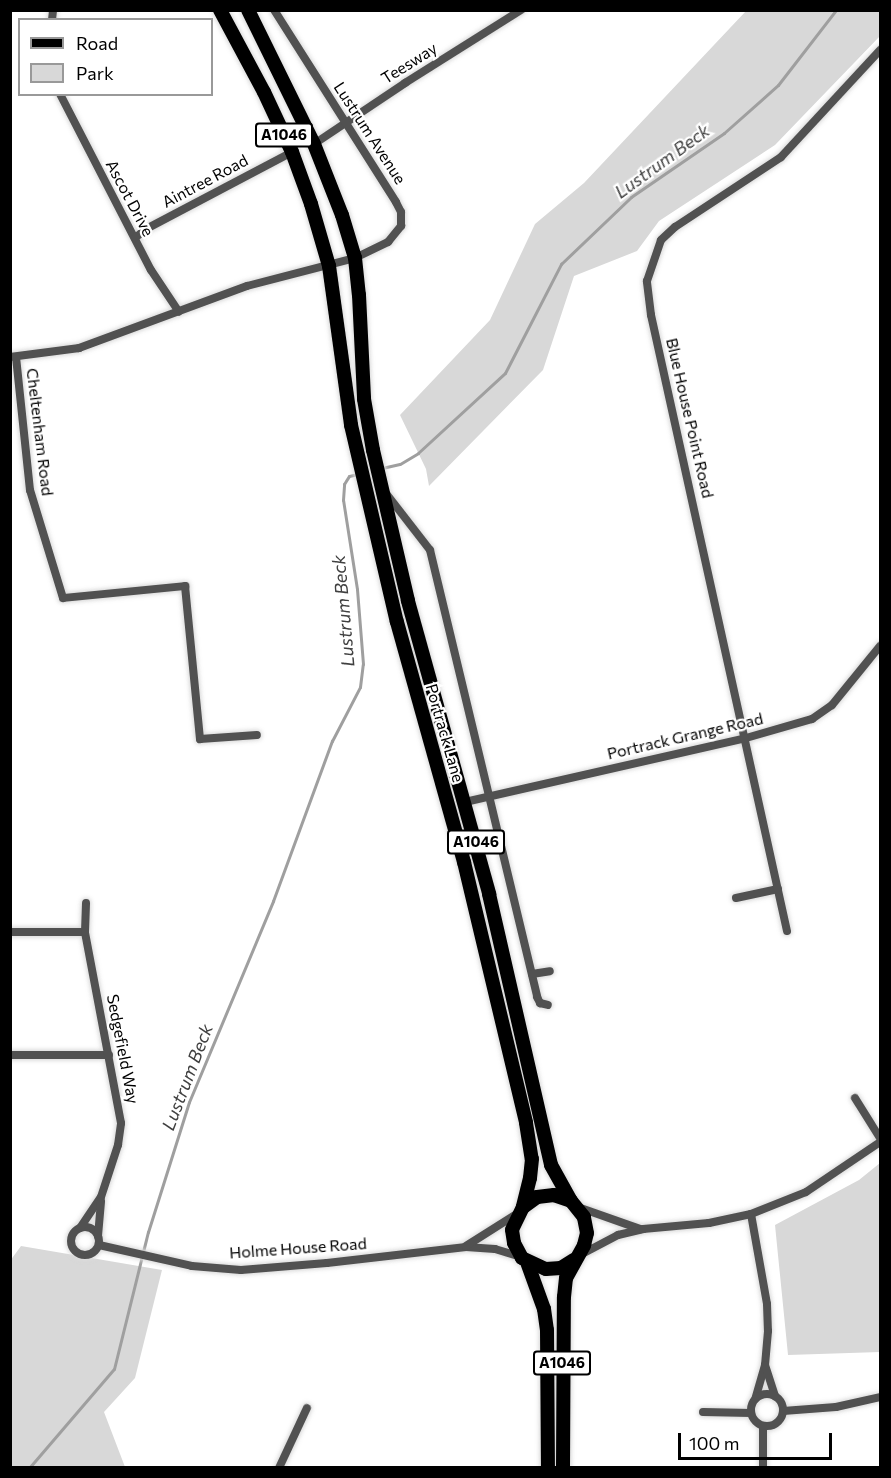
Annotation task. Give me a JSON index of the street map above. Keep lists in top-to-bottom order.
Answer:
{
  "streets": {
    "main road": ["A1046", "Portrack Lane"],
    "street": [
      "Teesway",
      "Lustrum Avenue",
      "Aintree Road",
      "Ascot Drive",
      "Blue House Point Road",
      "Cheltenham Road",
      "Portrack Grange Road",
      "Sedgefield Way",
      "Holme House Road"
    ]
  },
  "crossings": [
    ["Teesway", "Lustrum Avenue"],
    ["Teesway", "A1046"],
    ["Lustrum Avenue", "A1046"],
    ["Lustrum Avenue", "Cheltenham Road"],
    ["Lustrum Avenue", "Portrack Lane"],
    ["A1046", "Aintree Road"],
    ["A1046", "Cheltenham Road"],
    ["A1046", "Portrack Lane"],
    ["Aintree Road", "Ascot Drive"],
    ["Ascot Drive", "Cheltenham Road"],
    ["Blue House Point Road", "Portrack Grange Road"],
    ["Cheltenham Road", "Portrack Lane"],
    ["Portrack Lane", "Portrack Grange Road"],
    ["Portrack Lane", "Holme House Road"],
    ["Sedgefield Way", "Holme House Road"]
  ],
  "water": ["Lustrum Beck"],
  "legend": ["Road", "Park"],
  "scale_bar": "100 m"
}
